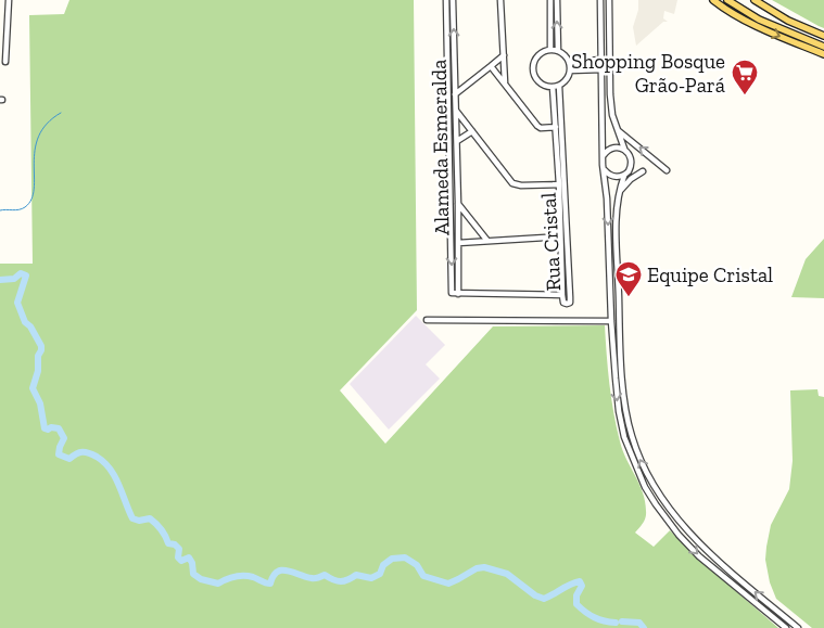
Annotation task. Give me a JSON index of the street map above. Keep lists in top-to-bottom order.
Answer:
{
  "streets": {
    "street": ["Alameda Esmeralda", "Rua Cristal"]
  },
  "places": {
    "supermarket": ["Shopping Bosque Grão-Pará"],
    "school or university": ["Equipe Cristal"]
  }
}
